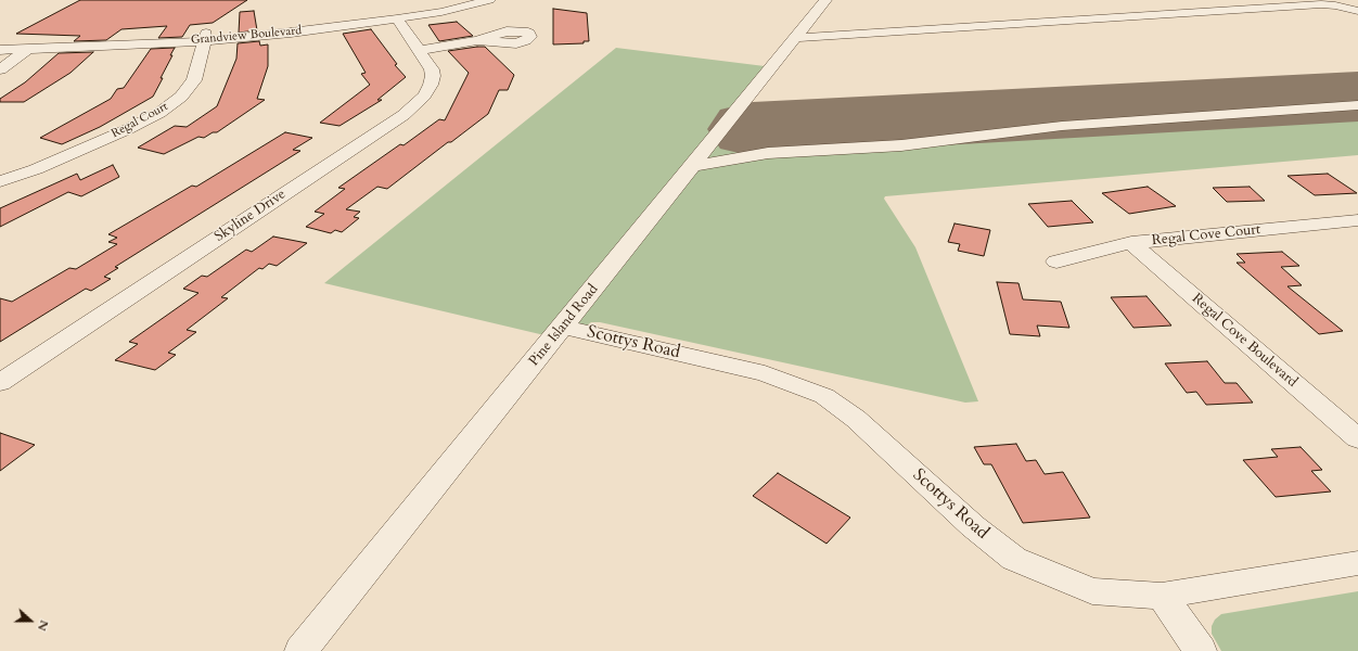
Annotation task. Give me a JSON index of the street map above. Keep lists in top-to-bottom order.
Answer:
{
  "streets": {
    "street": [
      "Grandview Boulevard",
      "Regal Court",
      "Skyline Drive",
      "Regal Cove Court",
      "Pine Island Road",
      "Regal Cove Boulevard",
      "Scottys Road"
    ]
  },
  "crossings": [
    ["Grandview Boulevard", "Regal Court"],
    ["Grandview Boulevard", "Skyline Drive"],
    ["Regal Cove Court", "Regal Cove Boulevard"],
    ["Pine Island Road", "Scottys Road"]
  ],
  "north": "right"
}
